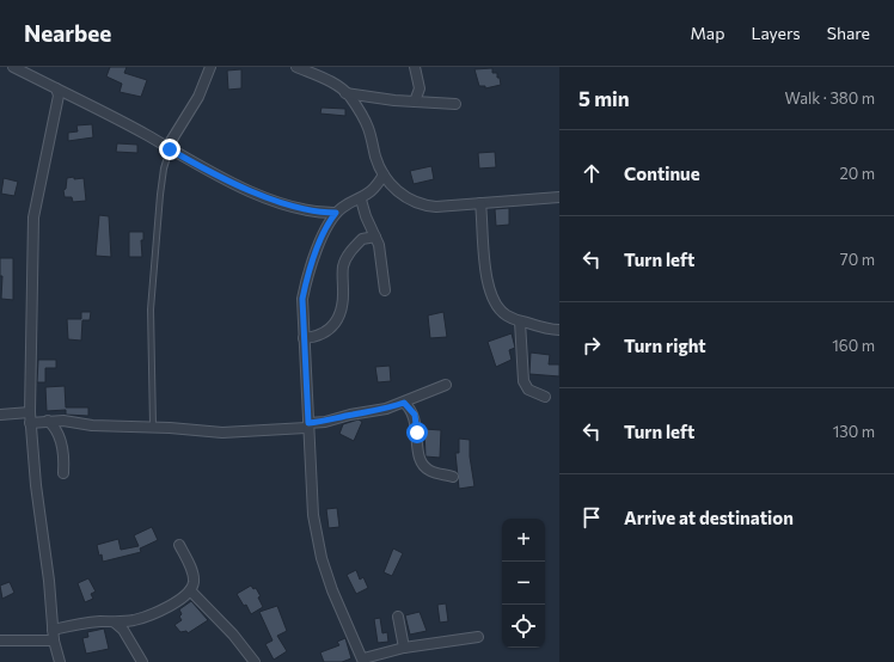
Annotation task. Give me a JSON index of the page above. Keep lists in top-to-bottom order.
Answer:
{
  "page": {
    "header": "Nearbee",
    "nav": ["Map", "Layers", "Share"],
    "heading": ["5 min", "Walk · 380 m"],
    "list": [
      ["Continue", "20 m"],
      ["Turn left", "70 m"],
      ["Turn right", "160 m"],
      ["Turn left", "130 m"],
      "Arrive at destination"
    ],
    "map_buttons": ["+", "−"]
  }
}
